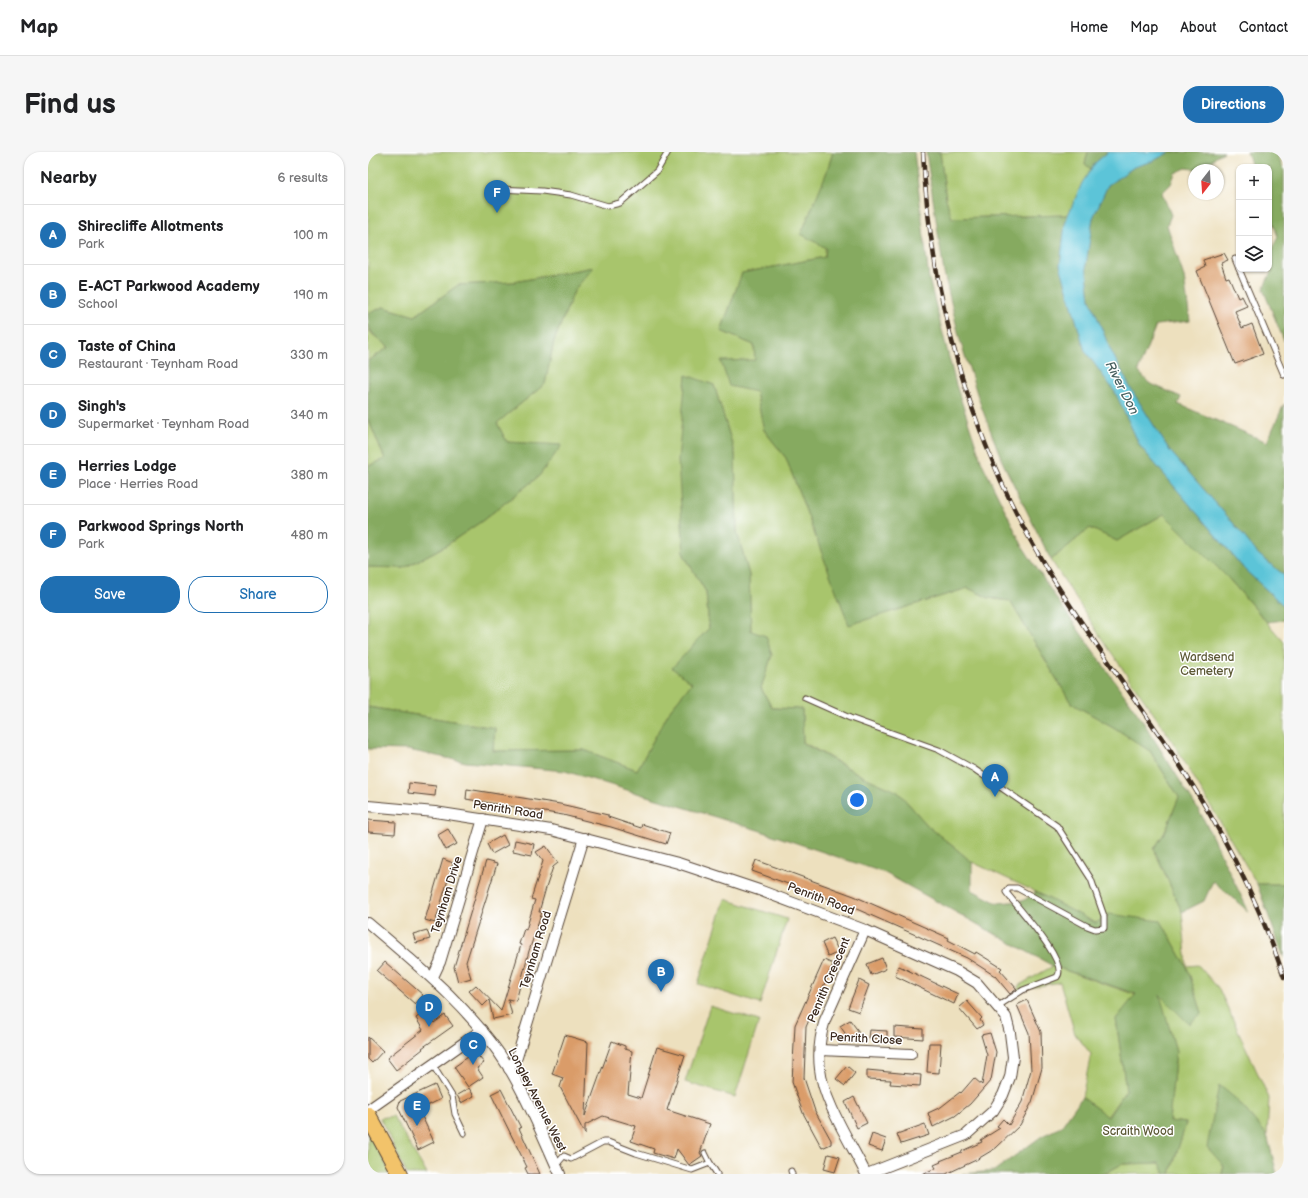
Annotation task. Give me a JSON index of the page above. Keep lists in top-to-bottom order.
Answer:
{
  "streets": {
    "street": [
      "Penrith Road",
      "Teynham Drive",
      "Teynham Road",
      "Penrith Crescent",
      "Penrith Close",
      "Longley Avenue West"
    ]
  },
  "crossings": [
    ["Penrith Road", "Teynham Drive"],
    ["Penrith Road", "Teynham Road"],
    ["Penrith Road", "Penrith Crescent"],
    ["Teynham Drive", "Longley Avenue West"],
    ["Teynham Road", "Longley Avenue West"],
    ["Penrith Crescent", "Penrith Close"]
  ],
  "water": ["River Don"],
  "parks": ["Wardsend Cemetery", "Scraith Wood"],
  "north": "bottom",
  "page": {
    "header": "Map",
    "nav": [
      "Home",
      "Map",
      "About",
      "Contact"
    ],
    "buttons": [
      "Directions",
      ["Save", "Share"]
    ],
    "title": "Find us",
    "heading": ["Nearby", "6 results"],
    "map_buttons": ["+", "−"],
    "pins": [
      "F",
      "A",
      "B",
      "D",
      "C",
      "E"
    ],
    "list": [
      {
        "mark": "A",
        "name": "Shirecliffe Allotments",
        "note": "Park",
        "value": "100 m"
      },
      {
        "mark": "B",
        "name": "E-ACT Parkwood Academy",
        "note": "School",
        "value": "190 m"
      },
      {
        "mark": "C",
        "name": "Taste of China",
        "note": "Restaurant · Teynham Road",
        "value": "330 m"
      },
      {
        "mark": "D",
        "name": "Singh's",
        "note": "Supermarket · Teynham Road",
        "value": "340 m"
      },
      {
        "mark": "E",
        "name": "Herries Lodge",
        "note": "Place · Herries Road",
        "value": "380 m"
      },
      {
        "mark": "F",
        "name": "Parkwood Springs North",
        "note": "Park",
        "value": "480 m"
      }
    ]
  }
}
